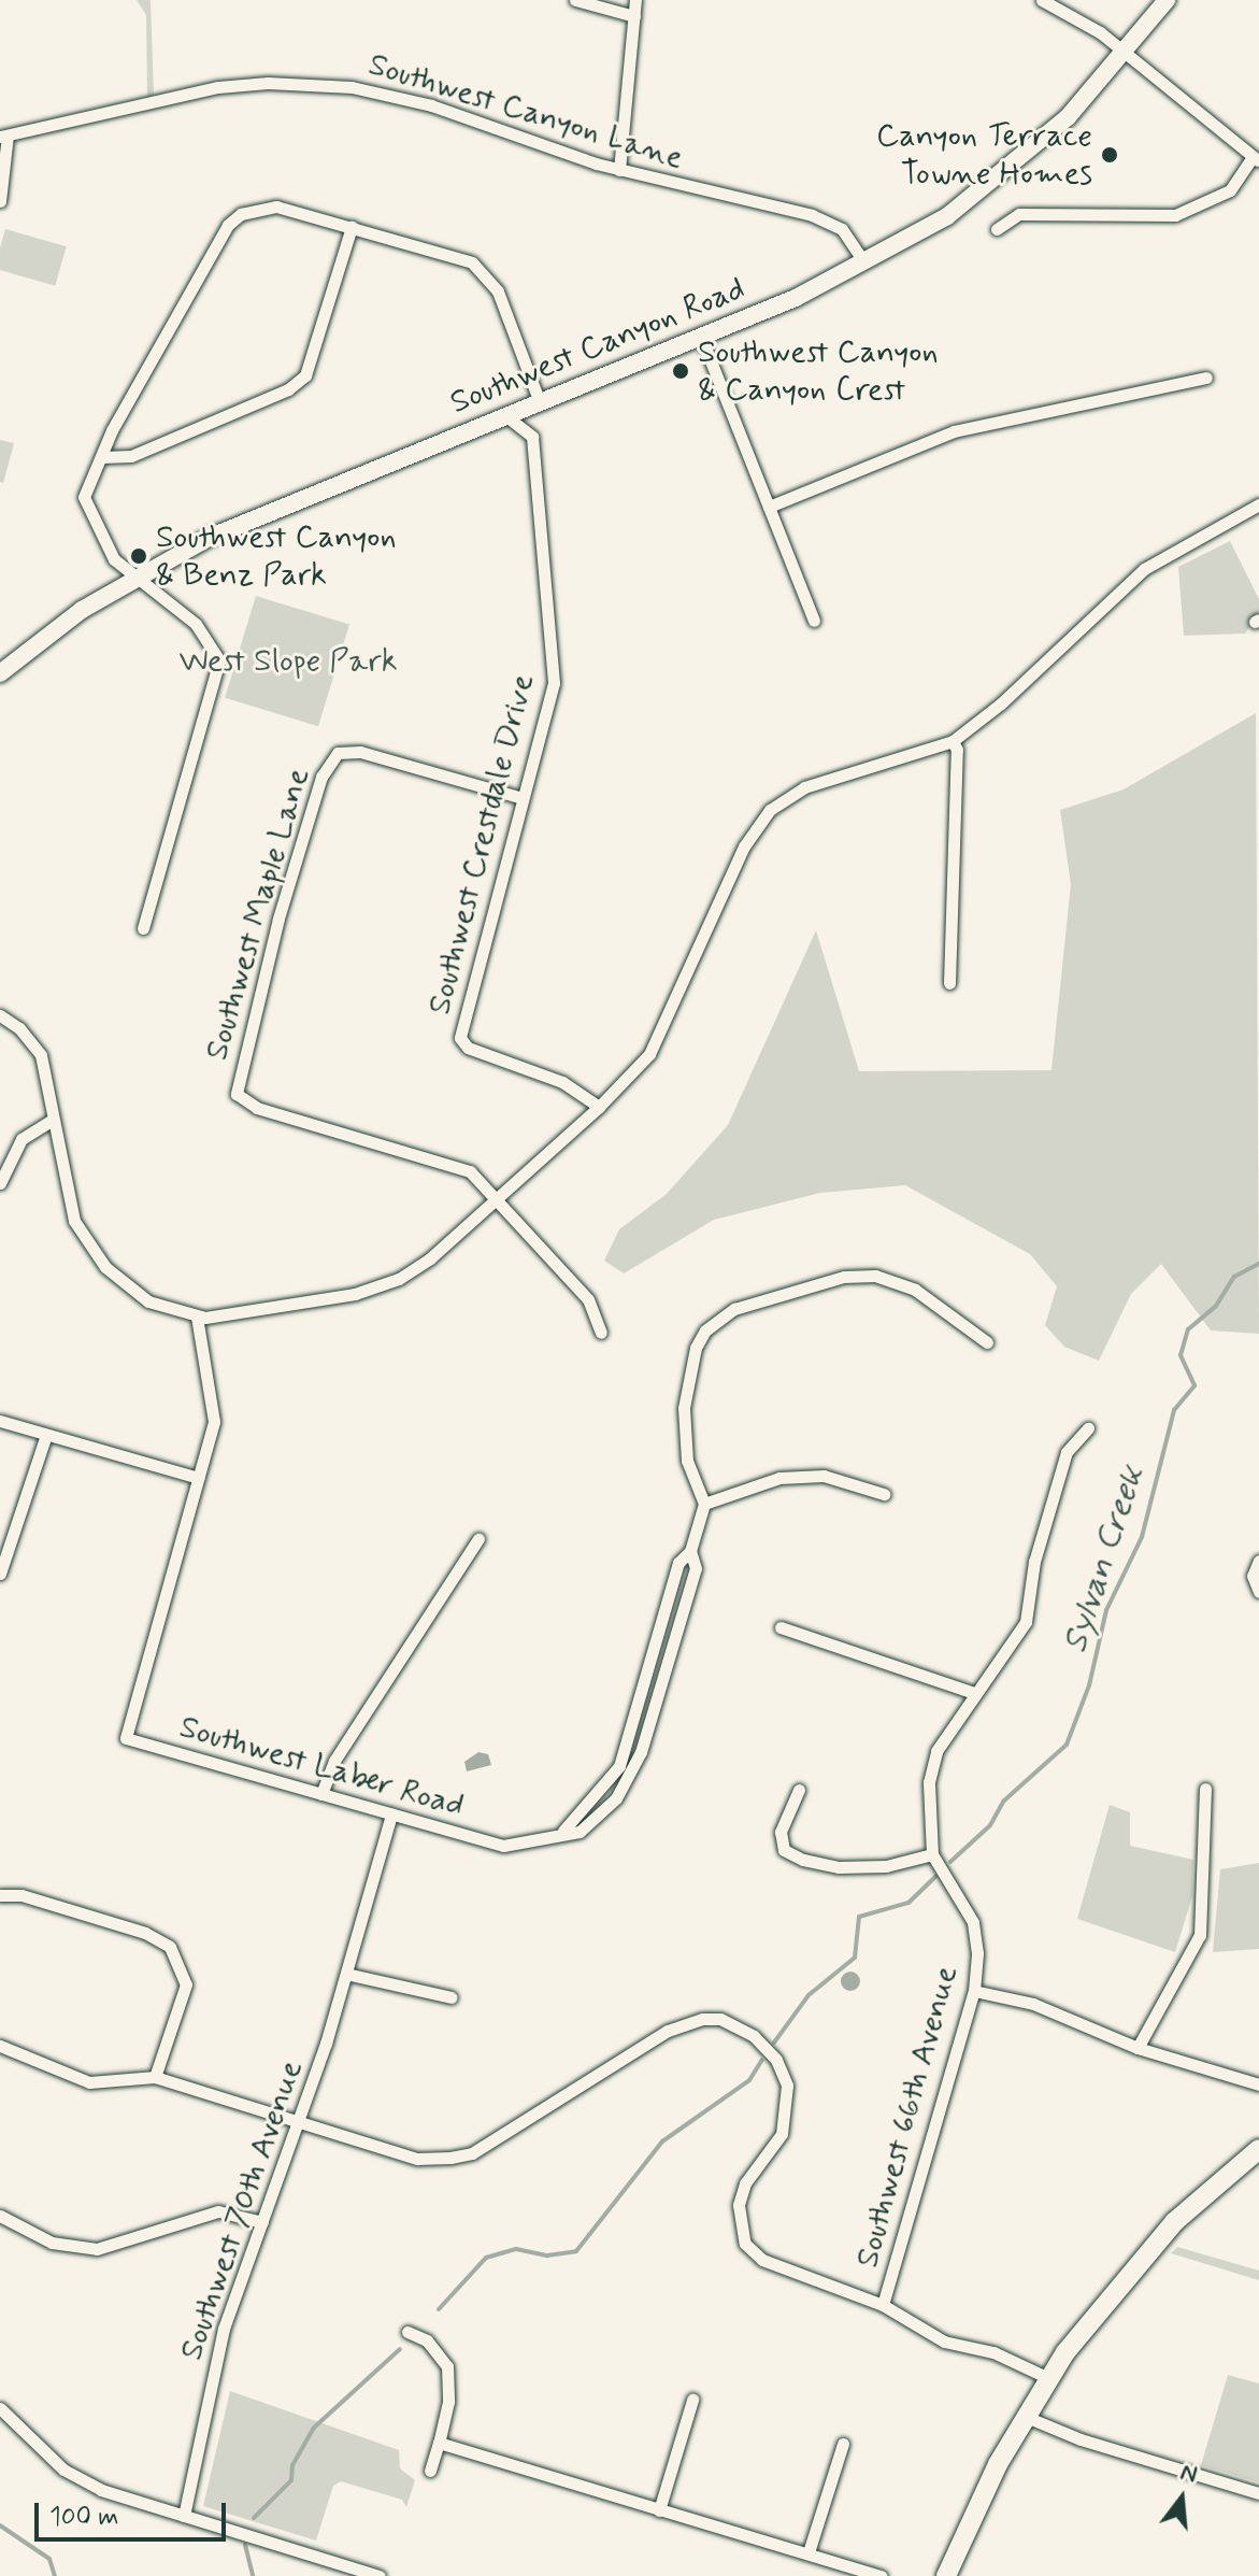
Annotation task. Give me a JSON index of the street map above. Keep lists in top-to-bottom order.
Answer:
{
  "streets": {
    "main road": ["Southwest Canyon Road"],
    "street": [
      "Southwest Canyon Lane",
      "Southwest Crestdale Drive",
      "Southwest Maple Lane",
      "Southwest Laber Road",
      "Southwest 66th Avenue",
      "Southwest 70th Avenue"
    ]
  },
  "crossings": [
    ["Southwest Canyon Lane", "Southwest Canyon Road"],
    ["Southwest Canyon Road", "Southwest Crestdale Drive"],
    ["Southwest Crestdale Drive", "Southwest Maple Lane"],
    ["Southwest Laber Road", "Southwest 70th Avenue"]
  ],
  "water": ["Sylvan Creek"],
  "parks": ["West Slope Park"],
  "places": ["Canyon Terrace Towne Homes", "Southwest Canyon & Canyon Crest", "Southwest Canyon & Benz Park"],
  "scale_bar": "100 m",
  "north": "top"
}
